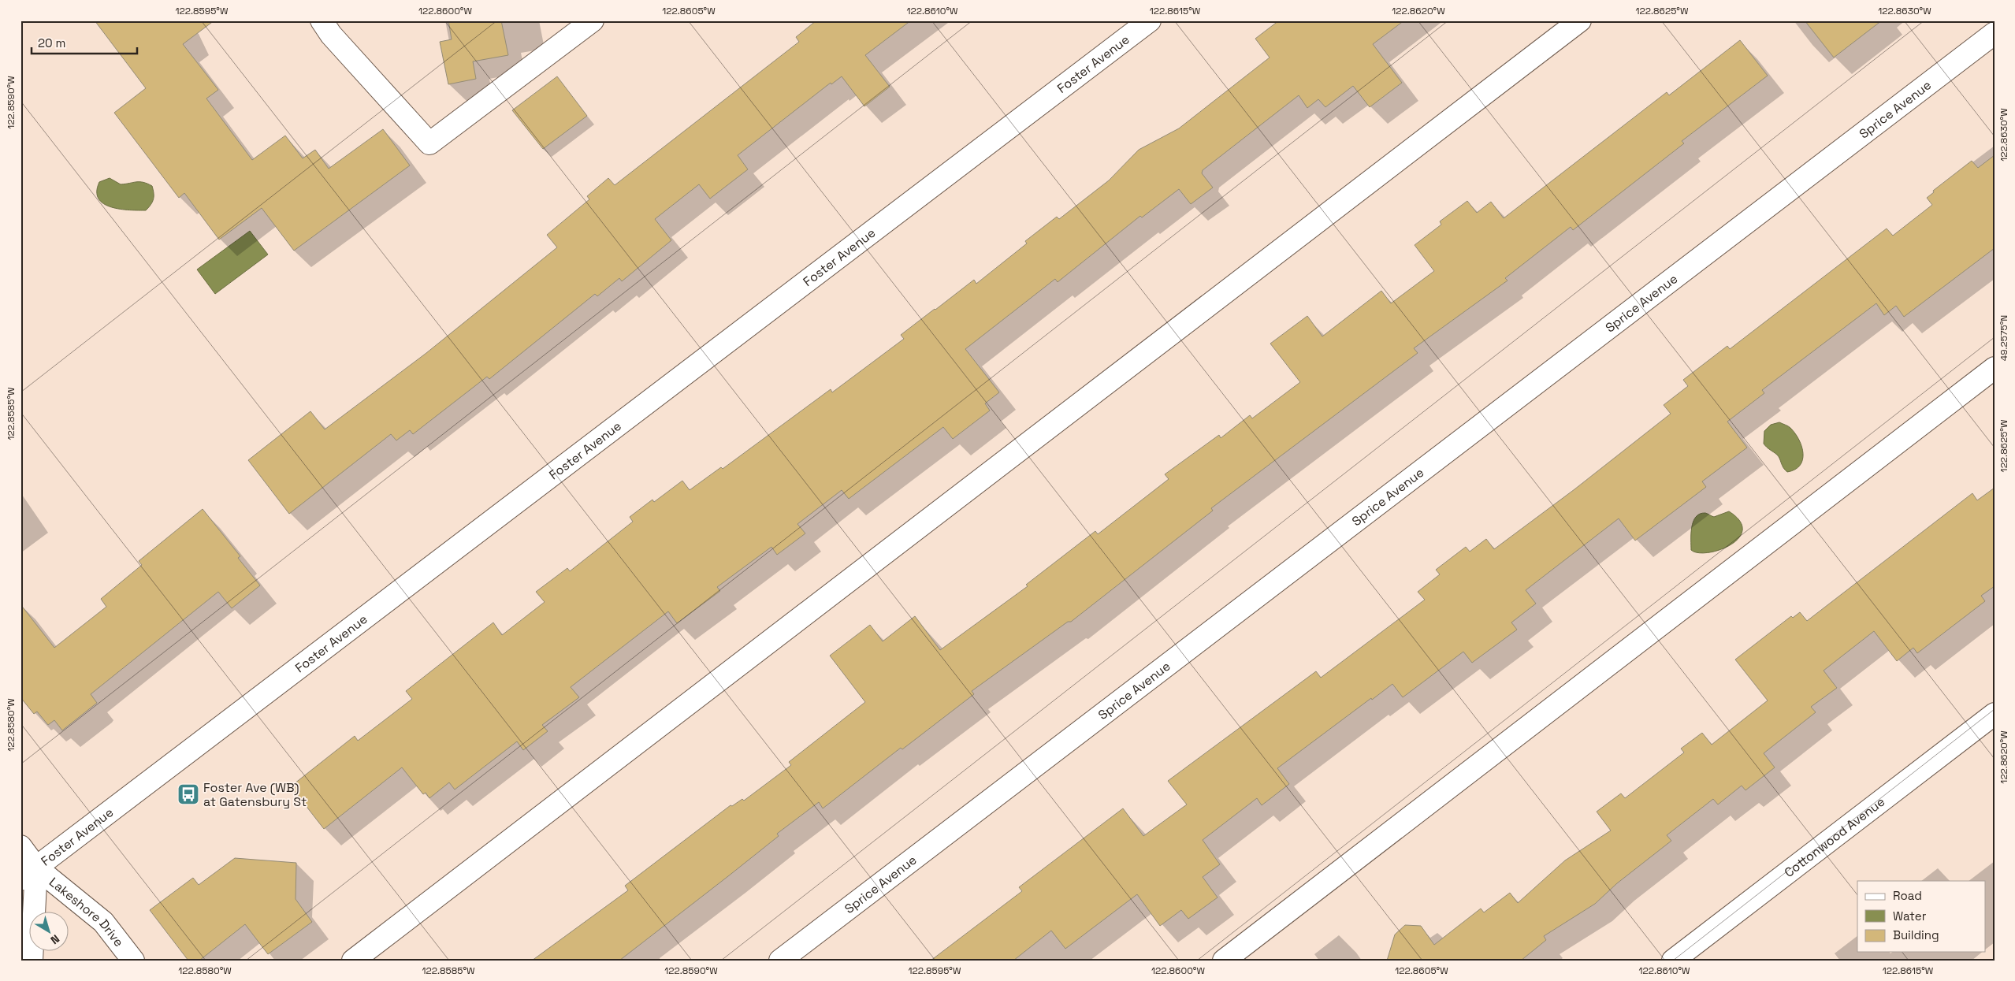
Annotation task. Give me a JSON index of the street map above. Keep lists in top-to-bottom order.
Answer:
{
  "streets": {
    "street": [
      "Foster Avenue",
      "Sprice Avenue",
      "Cottonwood Avenue",
      "Lakeshore Drive"
    ]
  },
  "crossings": [
    ["Foster Avenue", "Lakeshore Drive"]
  ],
  "places": {
    "bus stop": ["Foster Ave (WB) at Gatensbury St"]
  },
  "legend": ["Road", "Water", "Building"],
  "scale_bar": "20 m",
  "north": "bottom right",
  "coordinates": [
    "122.8595°W",
    "122.8600°W",
    "122.8605°W",
    "122.8610°W",
    "122.8615°W",
    "122.8620°W",
    "122.8625°W",
    "122.8630°W",
    "122.8590°W",
    "49.2575°N",
    "122.8585°W",
    "122.8580°W"
  ]
}
